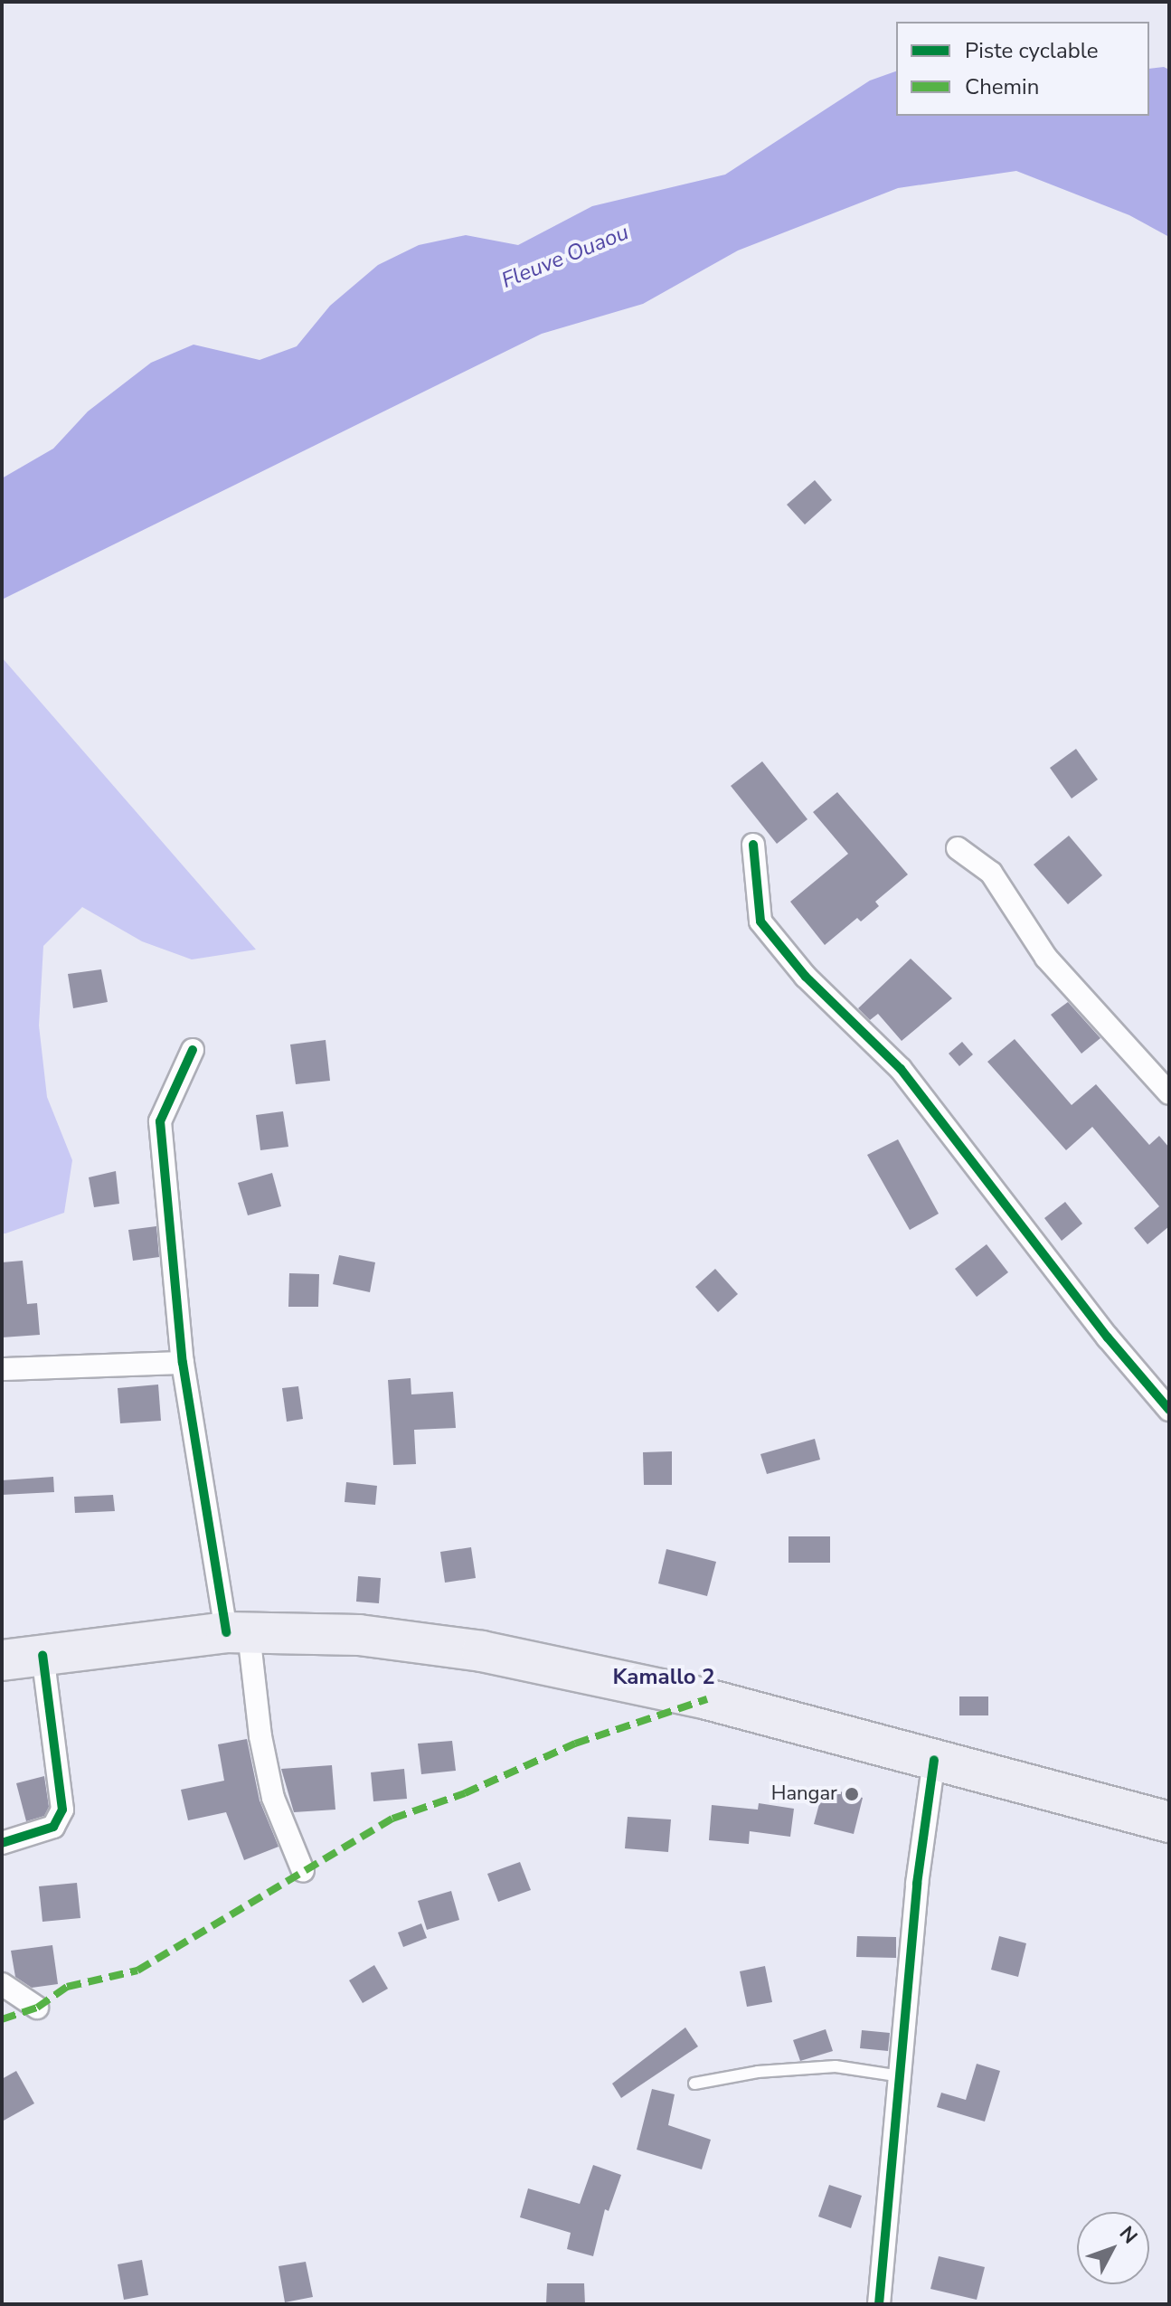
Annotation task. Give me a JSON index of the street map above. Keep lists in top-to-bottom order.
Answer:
{
  "districts": ["Kamallo 2"],
  "water": ["Fleuve Ouaou"],
  "places": ["Hangar"],
  "legend": ["Piste cyclable", "Chemin"],
  "north": "top right"
}
